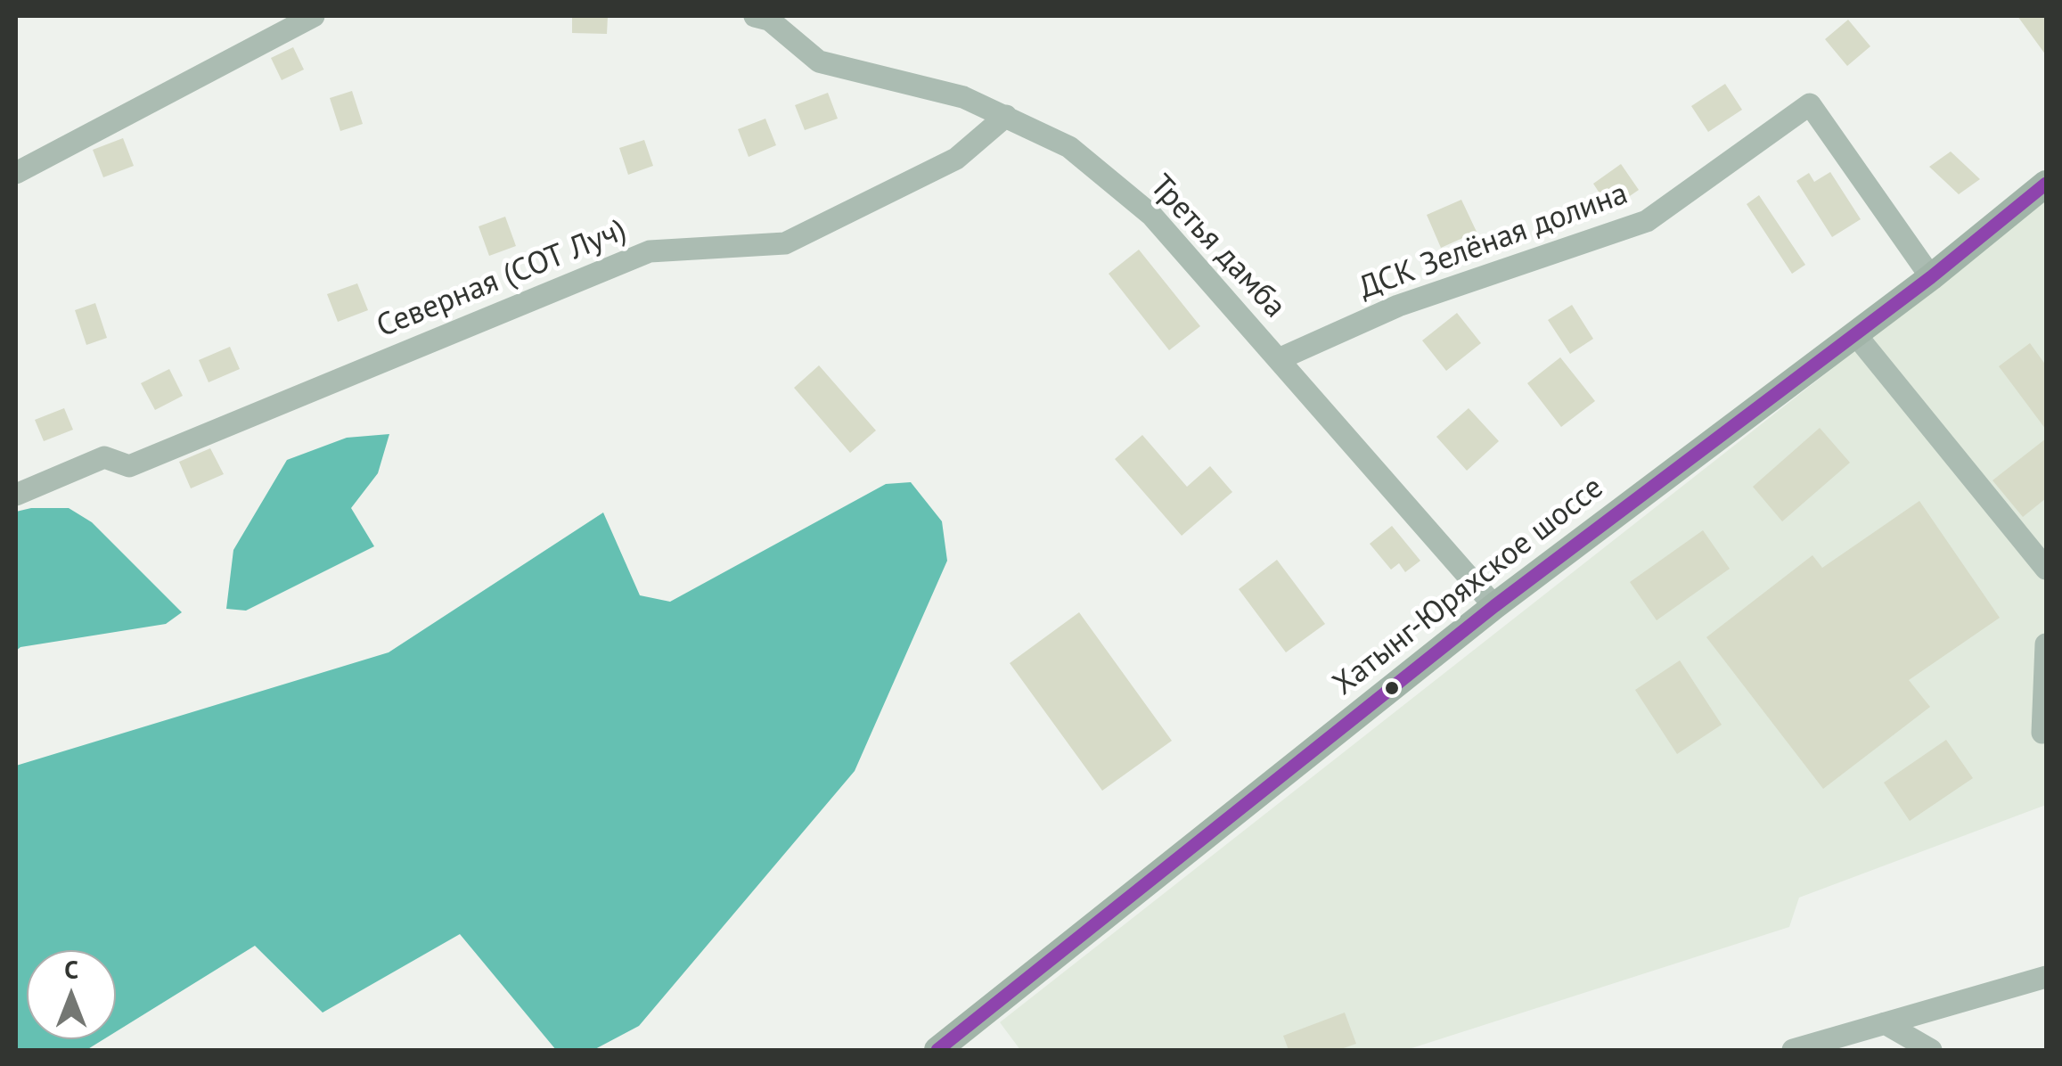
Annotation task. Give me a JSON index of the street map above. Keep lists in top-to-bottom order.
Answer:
{
  "streets": {
    "main road": ["Хатынг-Юряхское шоссе"],
    "street": ["ДСК Зелёная долина", "Третья дамба", "Северная (СОТ Луч)"]
  },
  "crossings": [
    ["ДСК Зелёная долина", "Третья дамба"],
    ["ДСК Зелёная долина", "Хатынг-Юряхское шоссе"],
    ["Третья дамба", "Северная (СОТ Луч)"],
    ["Третья дамба", "Хатынг-Юряхское шоссе"]
  ],
  "north": "top"
}
